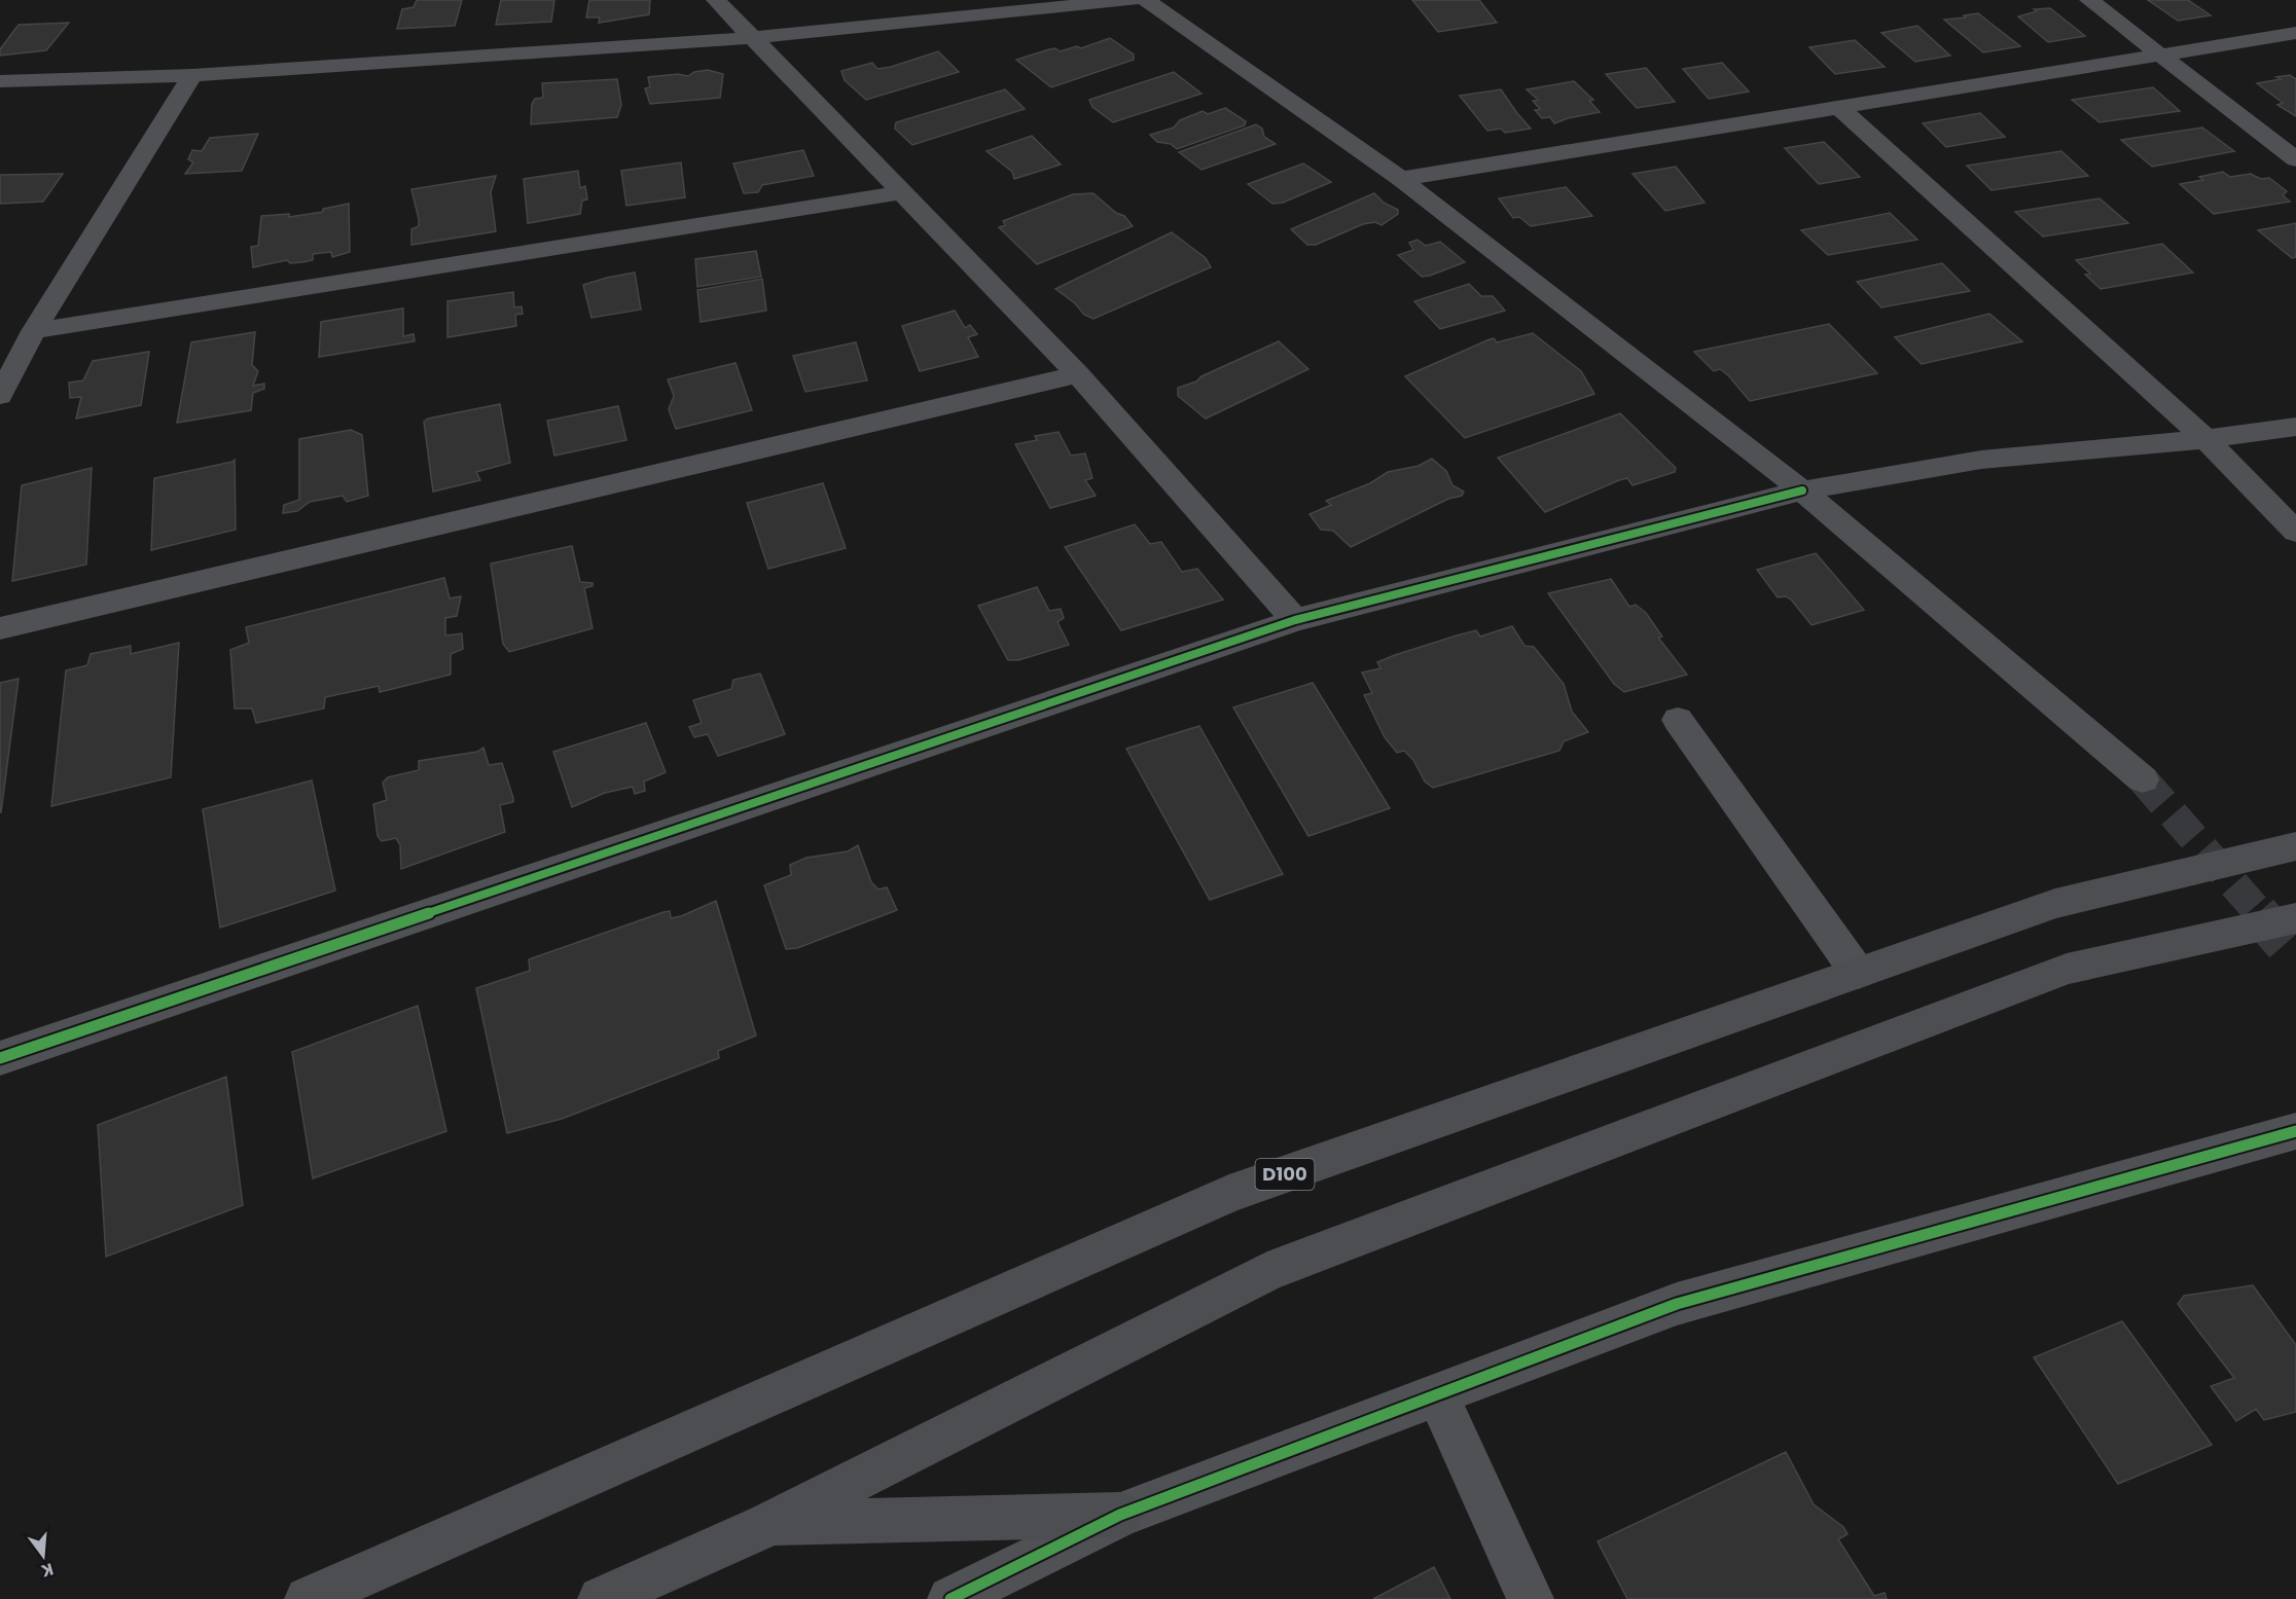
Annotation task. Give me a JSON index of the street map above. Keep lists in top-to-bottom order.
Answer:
{
  "streets": {
    "highway": ["D100"]
  },
  "north": "bottom"
}
